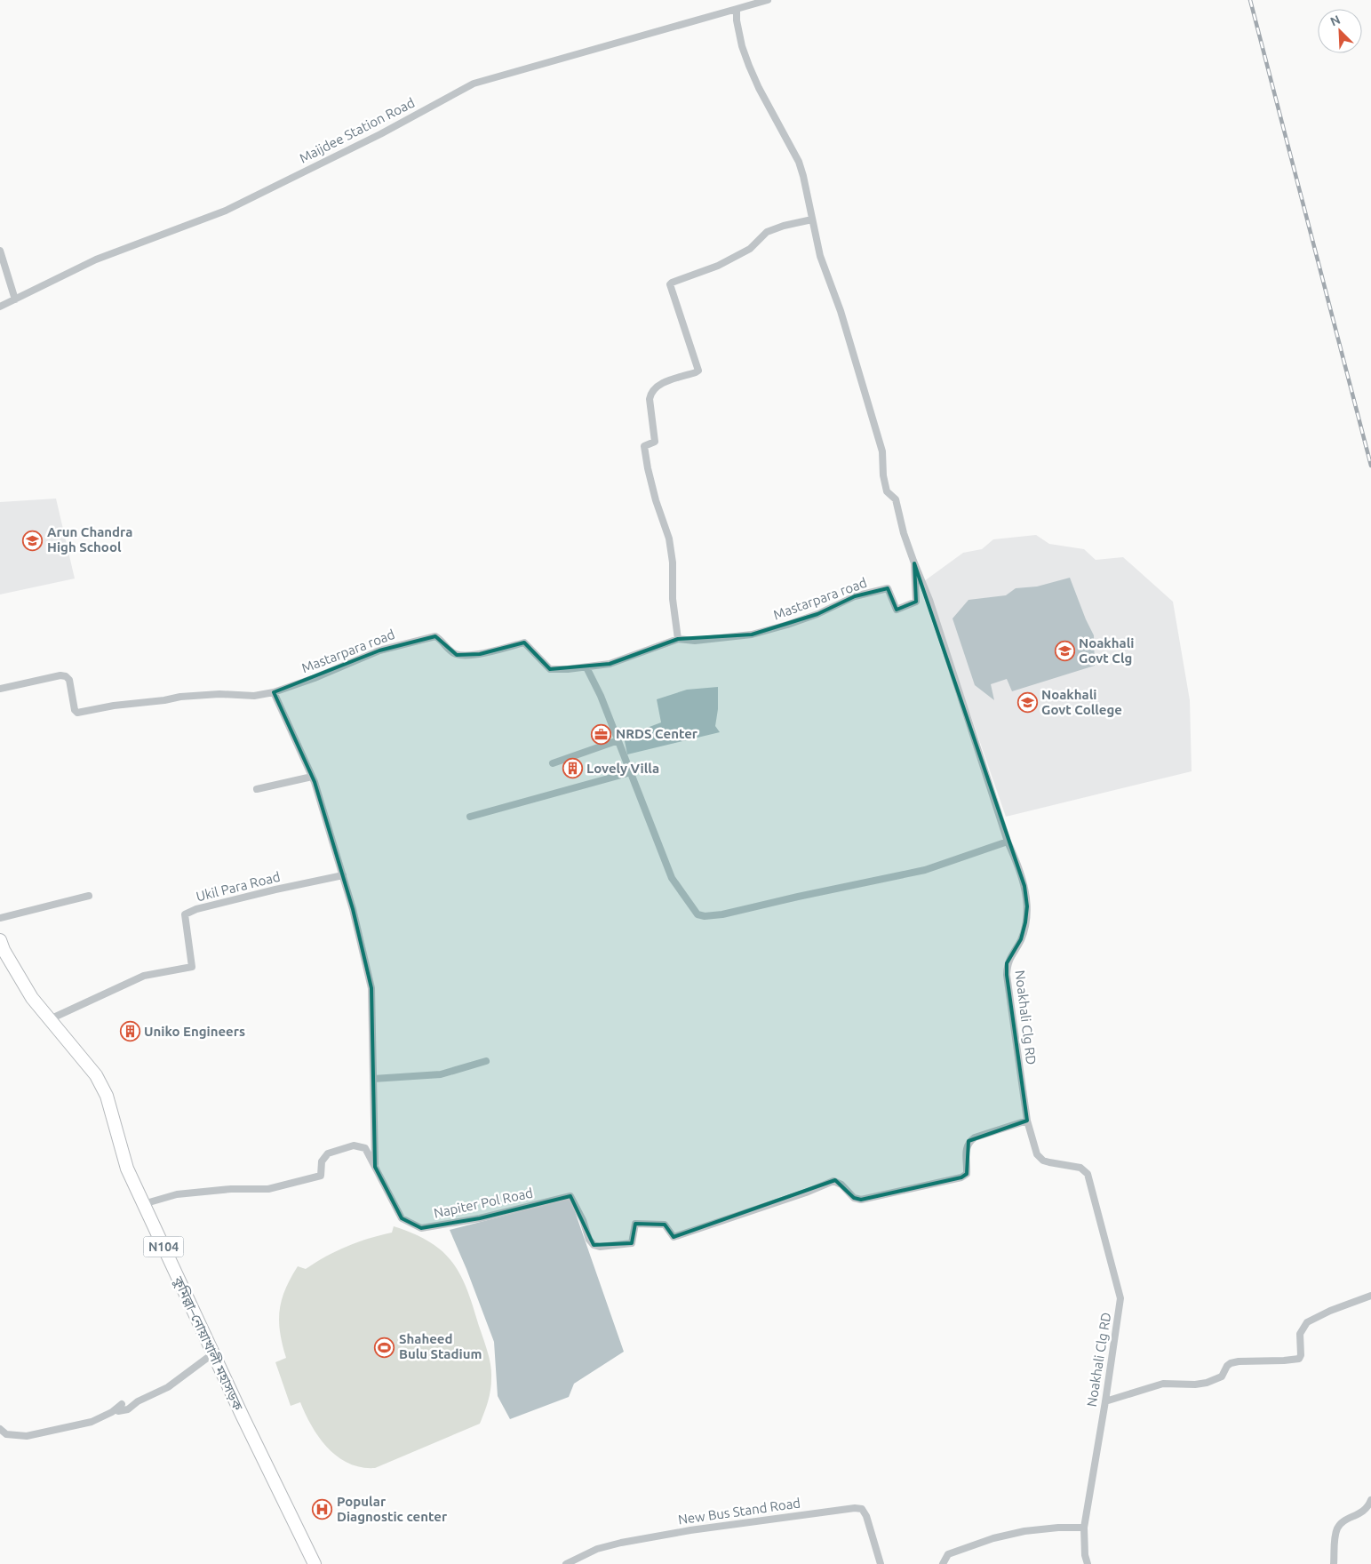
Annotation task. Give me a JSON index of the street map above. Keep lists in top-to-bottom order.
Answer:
{
  "streets": {
    "highway": ["N104", "কুমিল্লা–নোয়াখালী মহাসড়ক"],
    "street": [
      "Maijdee Station Road",
      "Mastarpara road",
      "Ukil Para Road",
      "Noakhali Clg RD",
      "Napiter Pol Road",
      "New Bus Stand Road"
    ]
  },
  "crossings": [
    ["Mastarpara road", "Noakhali Clg RD"],
    ["Ukil Para Road", "কুমিল্লা–নোয়াখালী মহাসড়ক"],
    ["Noakhali Clg RD", "Napiter Pol Road"],
    ["Napiter Pol Road", "কুমিল্লা–নোয়াখালী মহাসড়ক"]
  ],
  "places": {
    "school or university": ["Arun Chandra High School", "Noakhali Govt Clg", "Noakhali Govt College"],
    "office": ["NRDS Center"],
    "building": ["Lovely Villa", "Uniko Engineers"],
    "sports": ["Shaheed Bulu Stadium"],
    "hospital": ["Popular Diagnostic center"]
  },
  "north": "top left"
}
